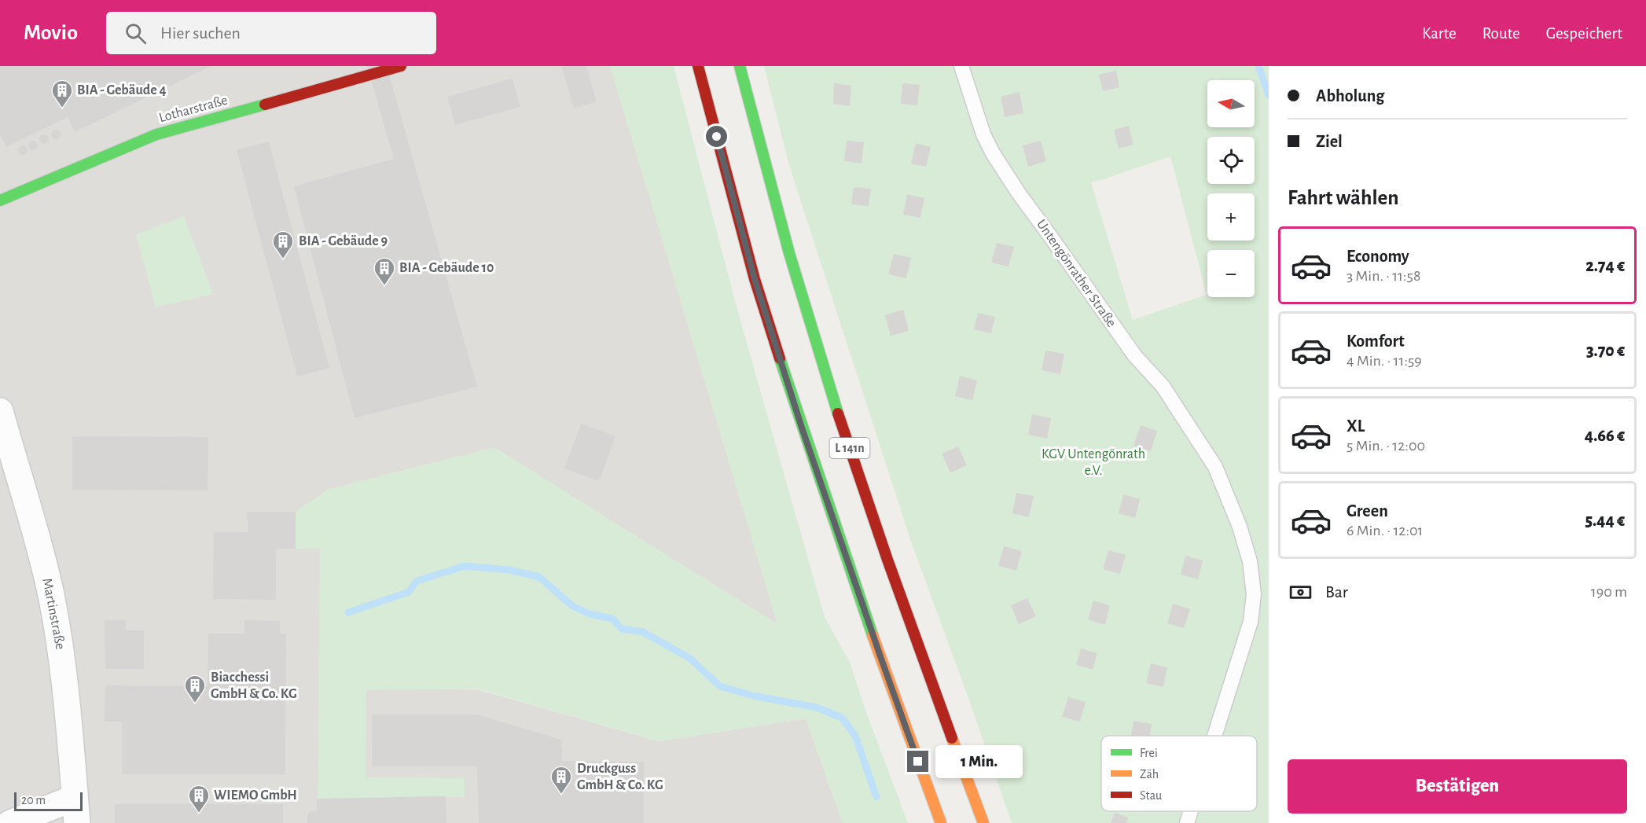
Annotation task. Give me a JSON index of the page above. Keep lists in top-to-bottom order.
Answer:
{
  "streets": {
    "main road": ["Lotharstraße", "L 141n"],
    "street": ["Martinstraße"],
    "lane": ["Untengönrather Straße"]
  },
  "parks": ["KGV Untengönrath e.V."],
  "places": {
    "building": [
      "BIA - Gebäude 4",
      "BIA - Gebäude 9",
      "BIA - Gebäude 10",
      "Biacchessi GmbH & Co. KG",
      "Druckguss GmbH & Co. KG",
      "WIEMO GmbH"
    ]
  },
  "legend": ["Frei", "Zäh", "Stau"],
  "scale_bar": "20 m",
  "north": "left",
  "page": {
    "header": "Movio",
    "search": "Hier suchen",
    "nav": ["Karte", "Route", "Gespeichert"],
    "banner": ["Abholung", "Ziel"],
    "map_buttons": ["+", "−"],
    "heading": "Fahrt wählen",
    "list": [
      {
        "name": "Economy",
        "note": "3 Min. · 11:58",
        "value": "2.74 €"
      },
      {
        "name": "Komfort",
        "note": "4 Min. · 11:59",
        "value": "3.70 €"
      },
      {
        "name": "XL",
        "note": "5 Min. · 12:00",
        "value": "4.66 €"
      },
      {
        "name": "Green",
        "note": "6 Min. · 12:01",
        "value": "5.44 €"
      }
    ],
    "pay": ["Bar", "190 m"],
    "bubble": "1 Min.",
    "buttons": "Bestätigen",
    "scale": "20 m"
  }
}
